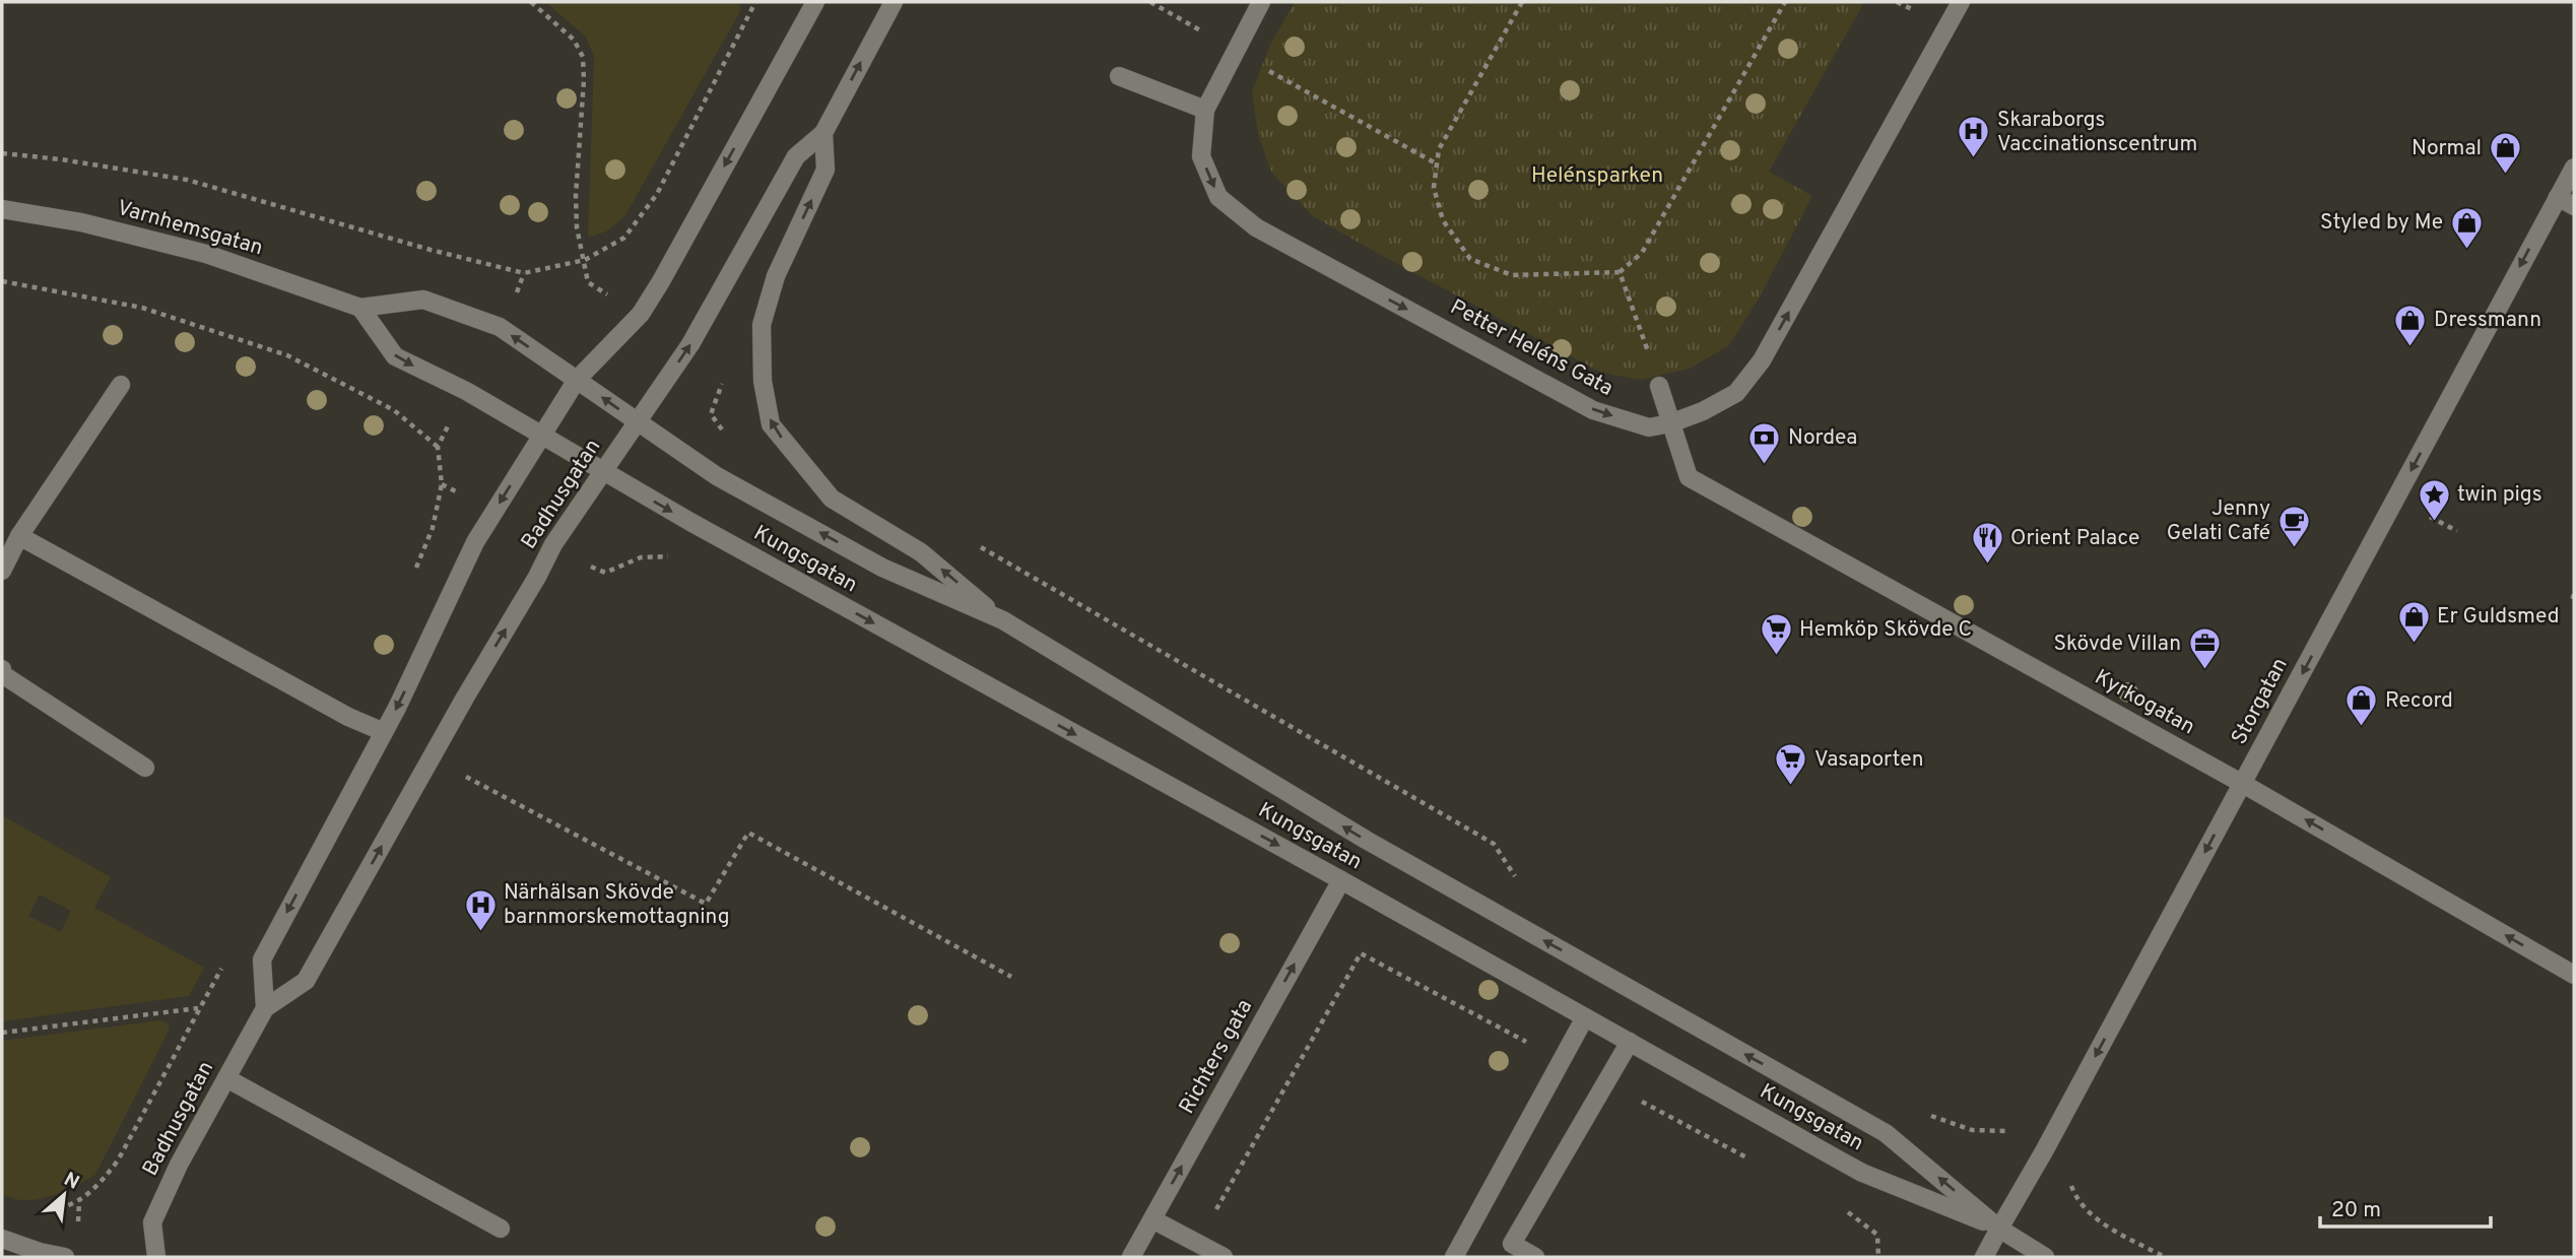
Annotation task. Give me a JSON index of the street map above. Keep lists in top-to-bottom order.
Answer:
{
  "streets": {
    "street": [
      "Varnhemsgatan",
      "Petter Heléns Gata",
      "Badhusgatan",
      "Kungsgatan",
      "Storgatan",
      "Kyrkogatan",
      "Richters gata"
    ]
  },
  "crossings": [
    ["Varnhemsgatan", "Kungsgatan"],
    ["Petter Heléns Gata", "Kyrkogatan"],
    ["Badhusgatan", "Kungsgatan"],
    ["Kungsgatan", "Storgatan"],
    ["Kungsgatan", "Richters gata"],
    ["Storgatan", "Kyrkogatan"]
  ],
  "one_way": ["Storgatan", "Kyrkogatan", "Richters gata"],
  "parks": ["Helénsparken"],
  "places": {
    "hospital": ["Skaraborgs Vaccinationscentrum", "Närhälsan Skövde barnmorskemottagning"],
    "shop": [
      "Normal",
      "Styled by Me",
      "Dressmann",
      "Er Guldsmed",
      "Record"
    ],
    "bank": ["Nordea"],
    "place": ["twin pigs"],
    "cafe": ["Jenny Gelati Café"],
    "restaurant": ["Orient Palace"],
    "supermarket": ["Hemköp Skövde C", "Vasaporten"],
    "office": ["Skövde Villan"]
  },
  "scale_bar": "20 m",
  "north": "top right"
}
